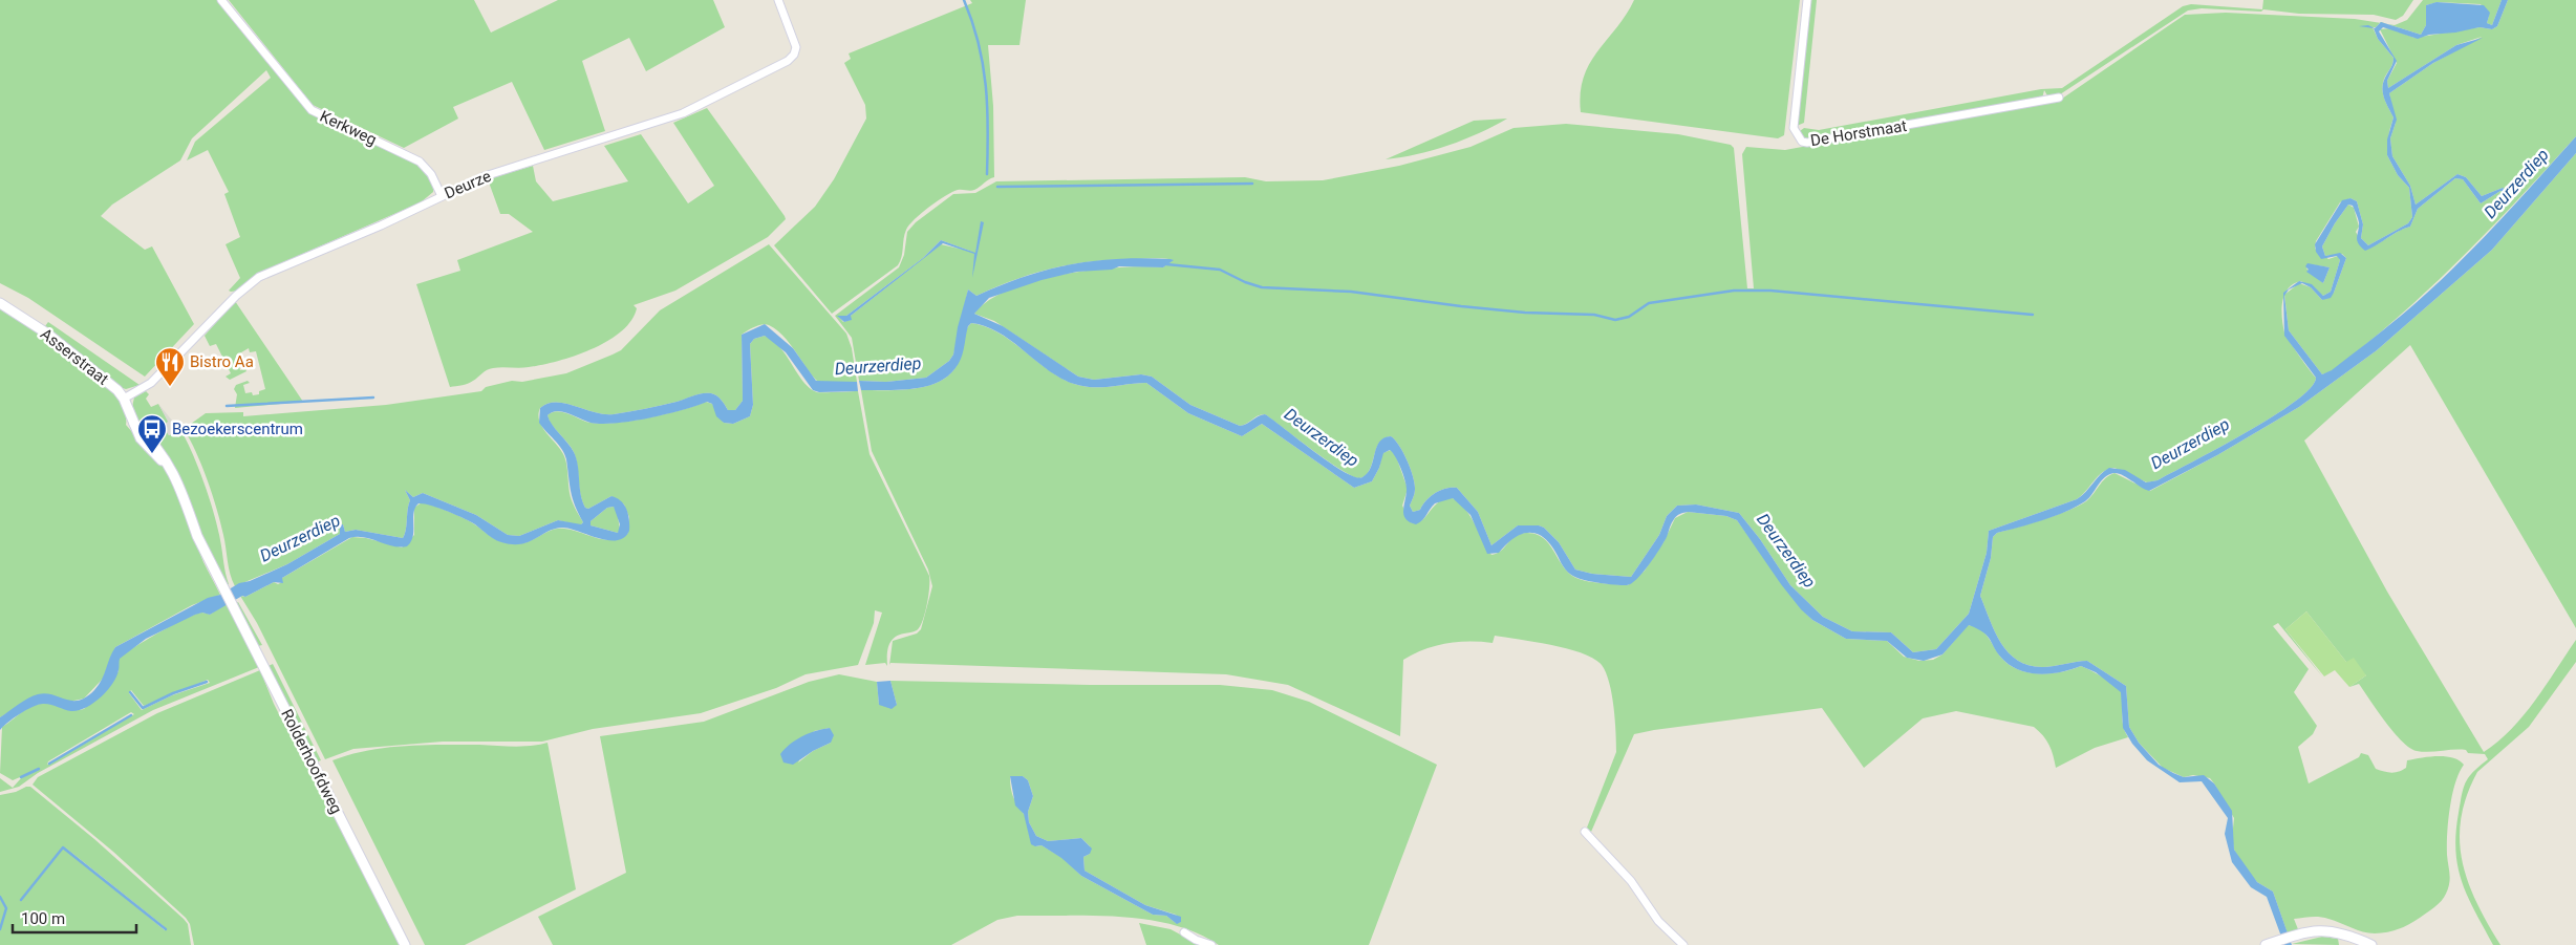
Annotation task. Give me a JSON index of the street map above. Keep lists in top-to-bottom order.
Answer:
{
  "streets": {
    "main road": ["Asserstraat", "Rolderhoofdweg"],
    "street": ["Kerkweg", "De Horstmaat", "Deurze"]
  },
  "crossings": [
    ["Kerkweg", "Deurze"],
    ["Deurze", "Asserstraat"],
    ["Asserstraat", "Rolderhoofdweg"]
  ],
  "water": ["Deurzerdiep"],
  "places": {
    "restaurant": ["Bistro Aa"],
    "bus stop": ["Bezoekerscentrum"]
  },
  "scale_bar": "100 m"
}
